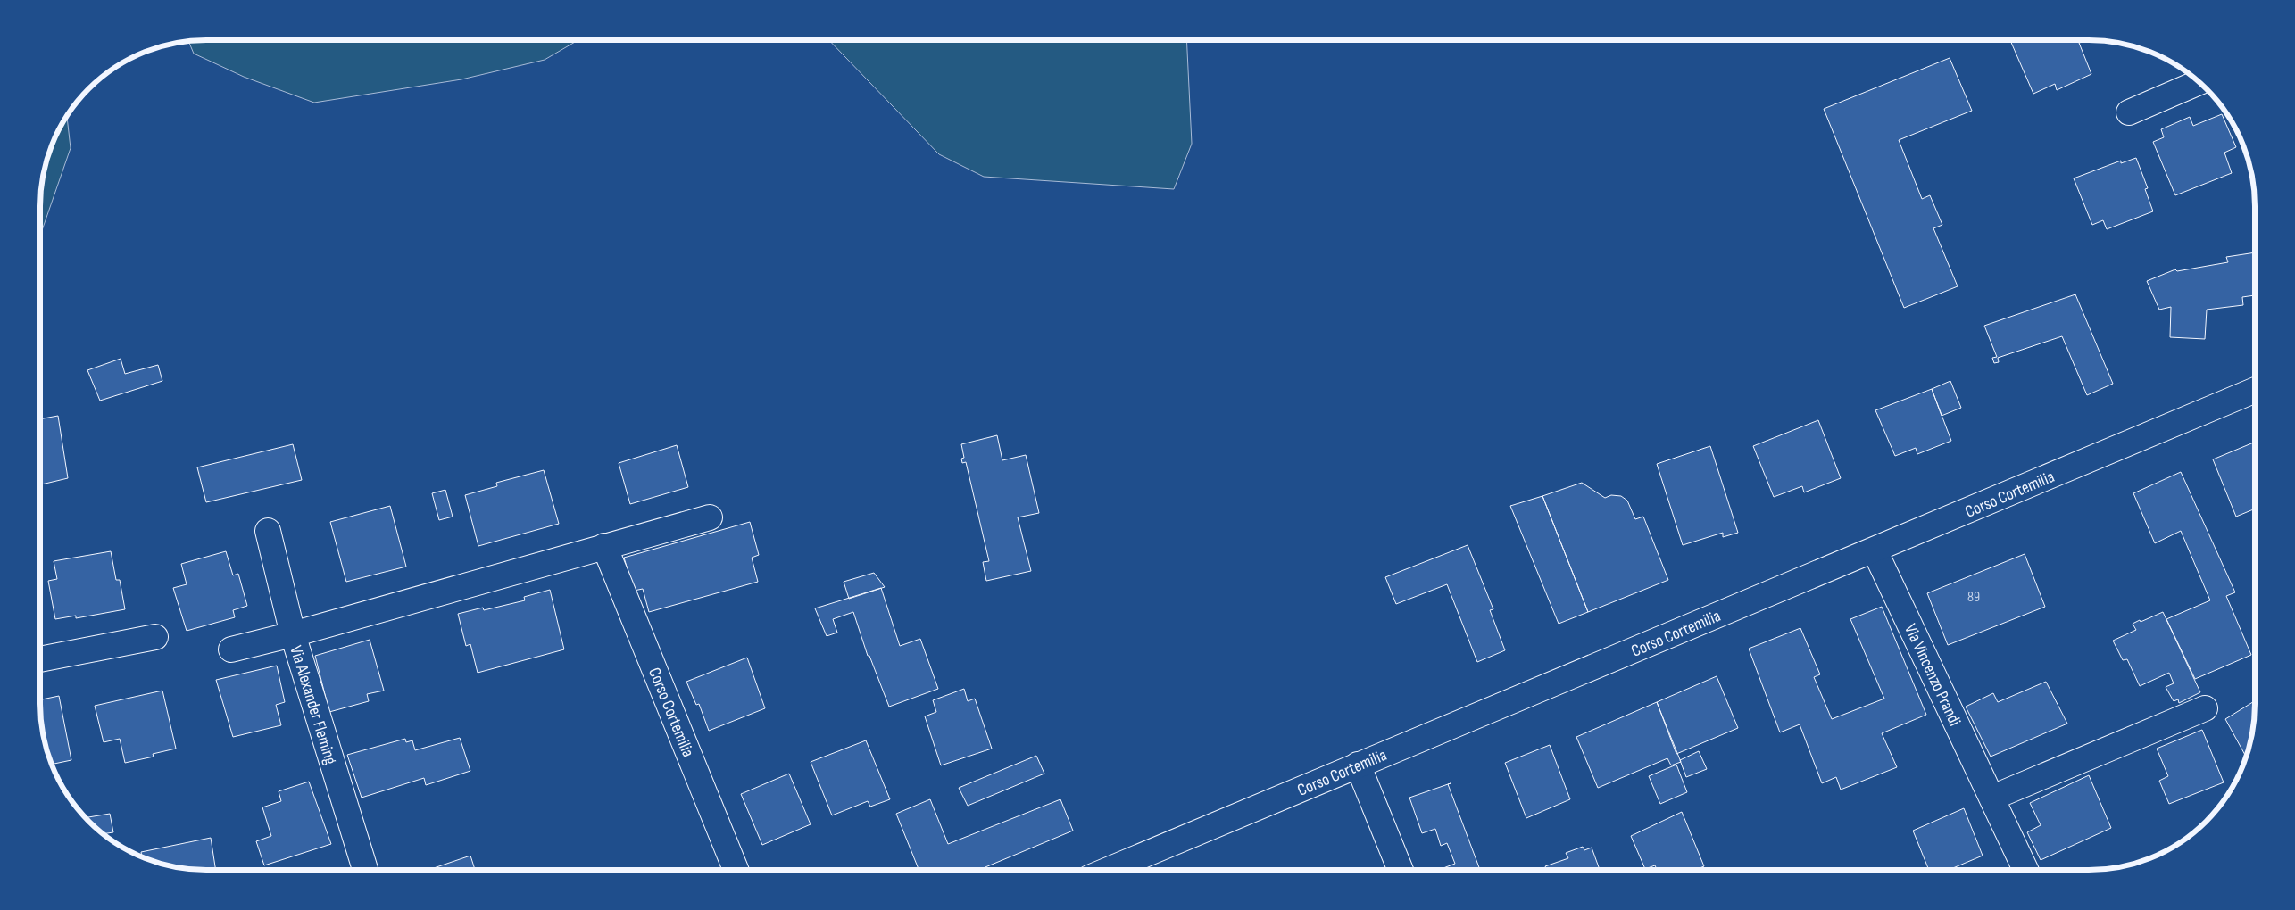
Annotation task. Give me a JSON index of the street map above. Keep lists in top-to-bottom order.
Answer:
{
  "streets": {
    "street": ["Corso Cortemilia", "Via Vincenzo Prandi", "Via Alexander Fleming"]
  },
  "crossings": [
    ["Corso Cortemilia", "Via Vincenzo Prandi"]
  ],
  "house_numbers": ["89"]
}
